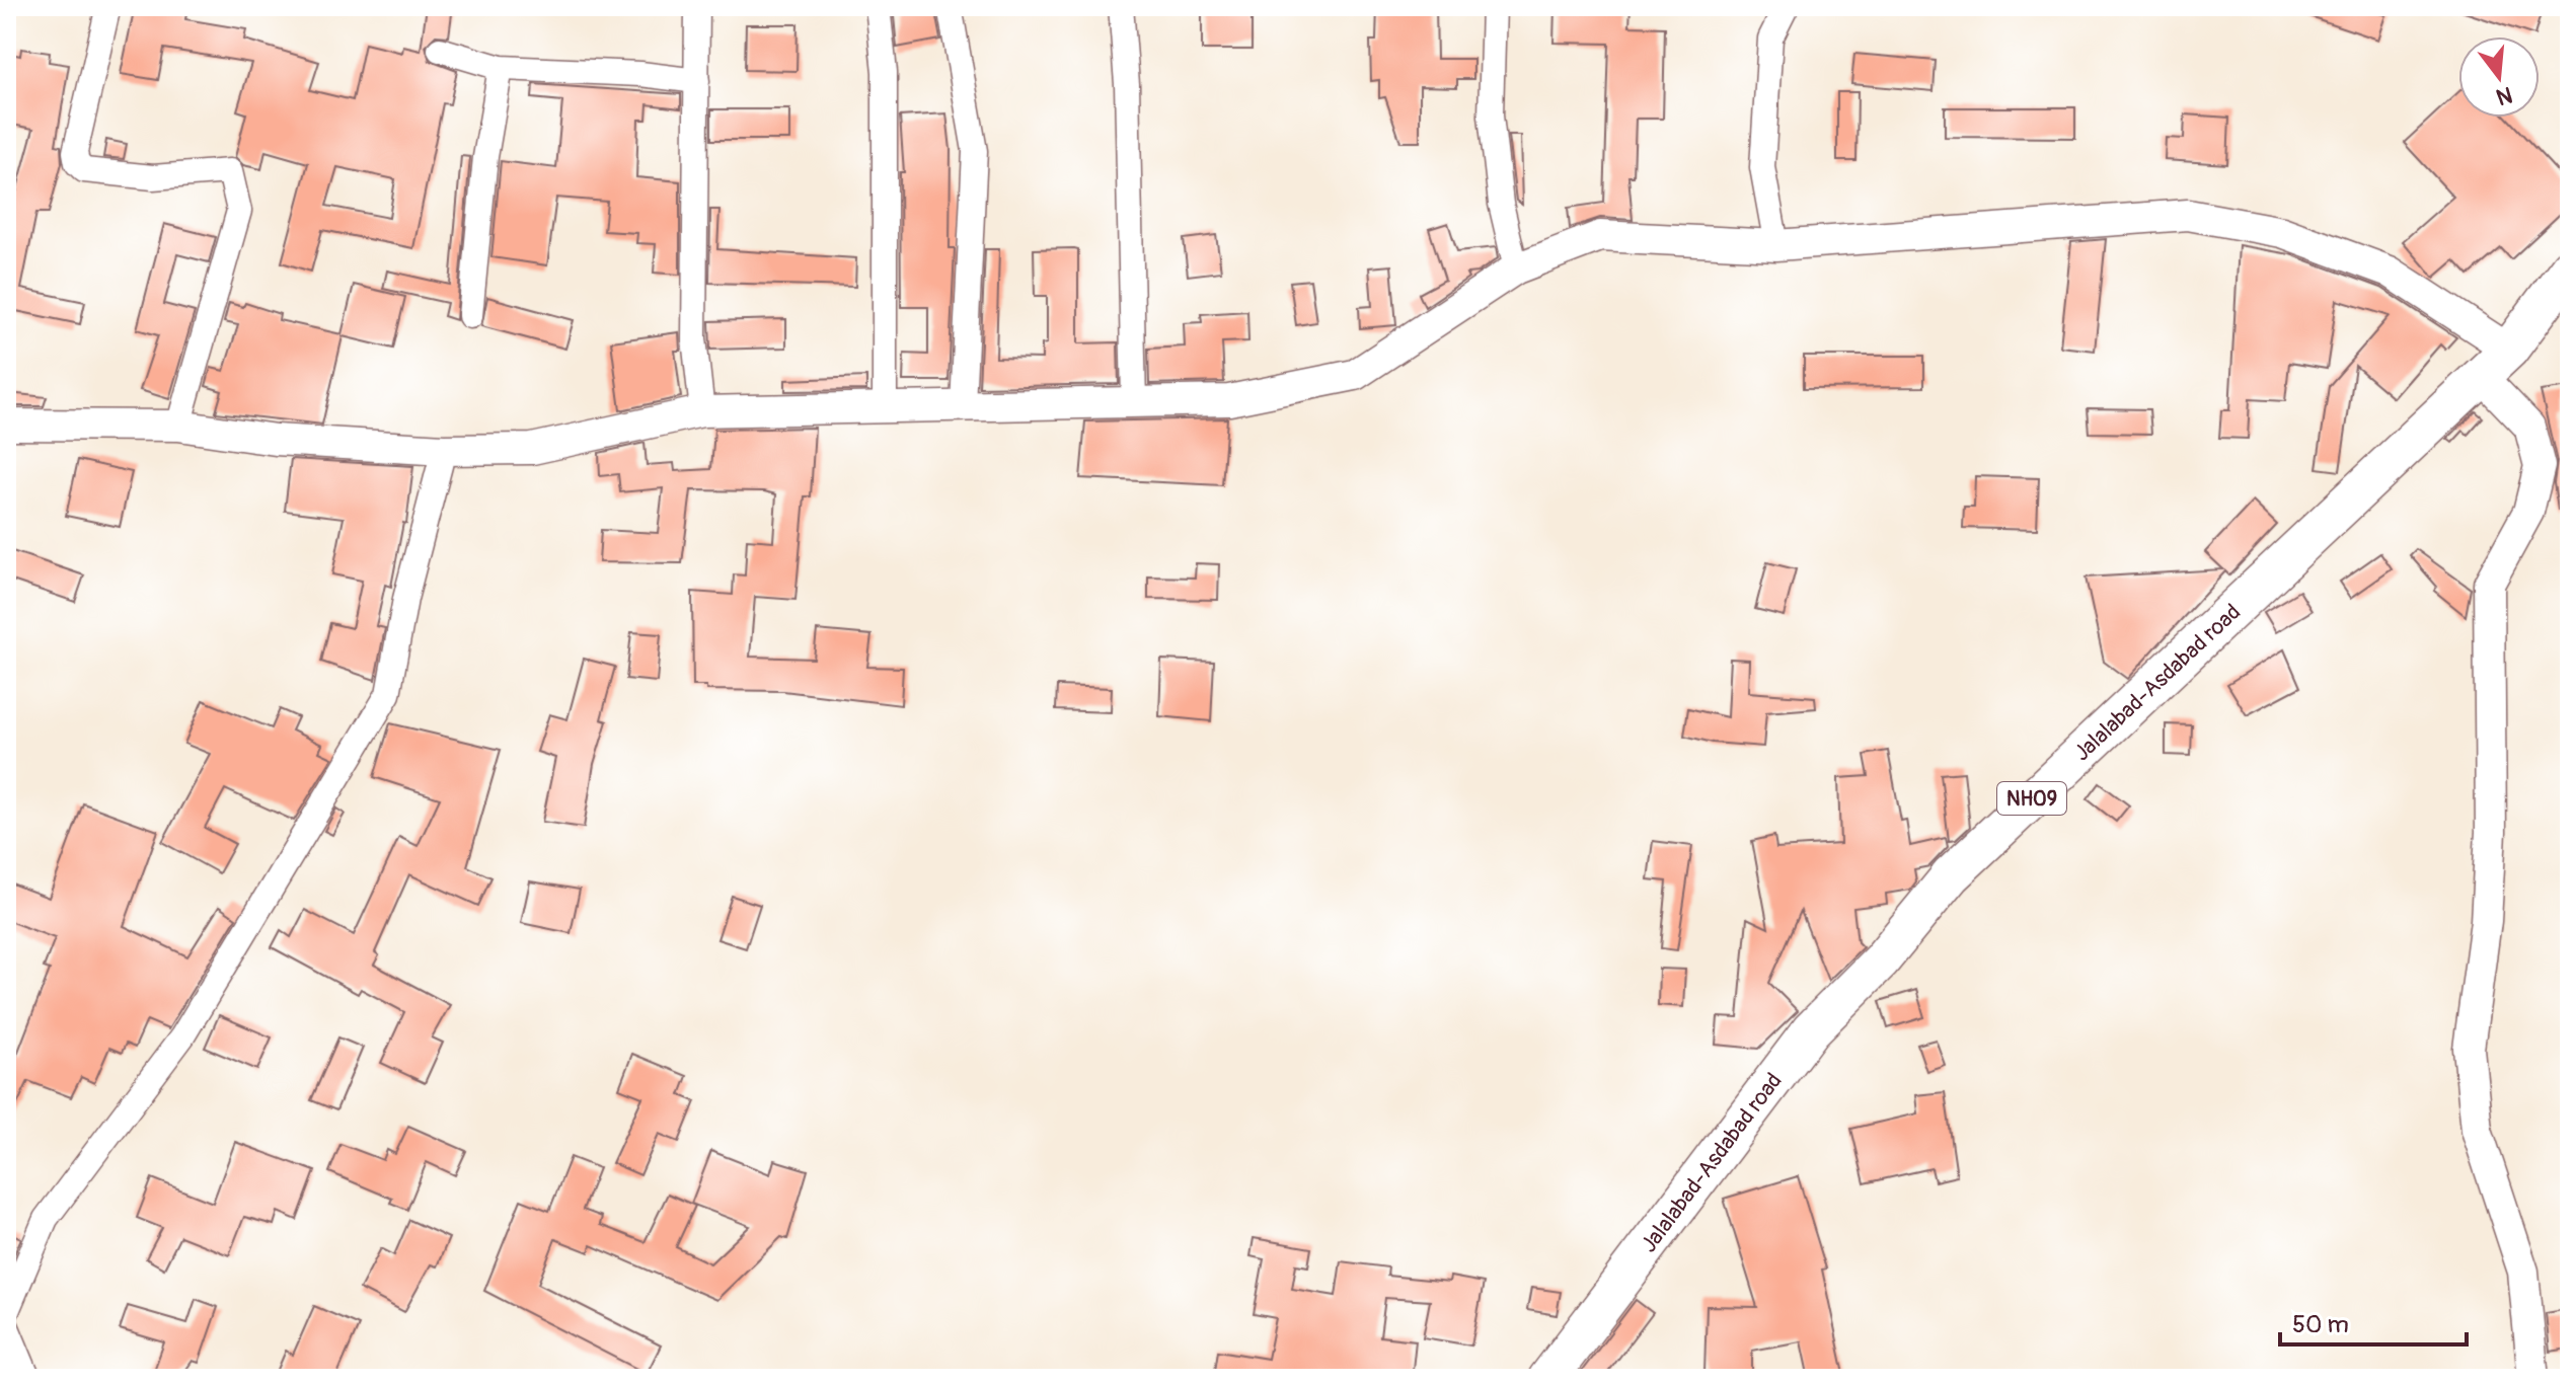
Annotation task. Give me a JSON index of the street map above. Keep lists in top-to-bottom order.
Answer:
{
  "streets": {
    "main road": ["Jalalabad-Asdabad road", "NH09"]
  },
  "scale_bar": "50 m",
  "north": "bottom"
}
